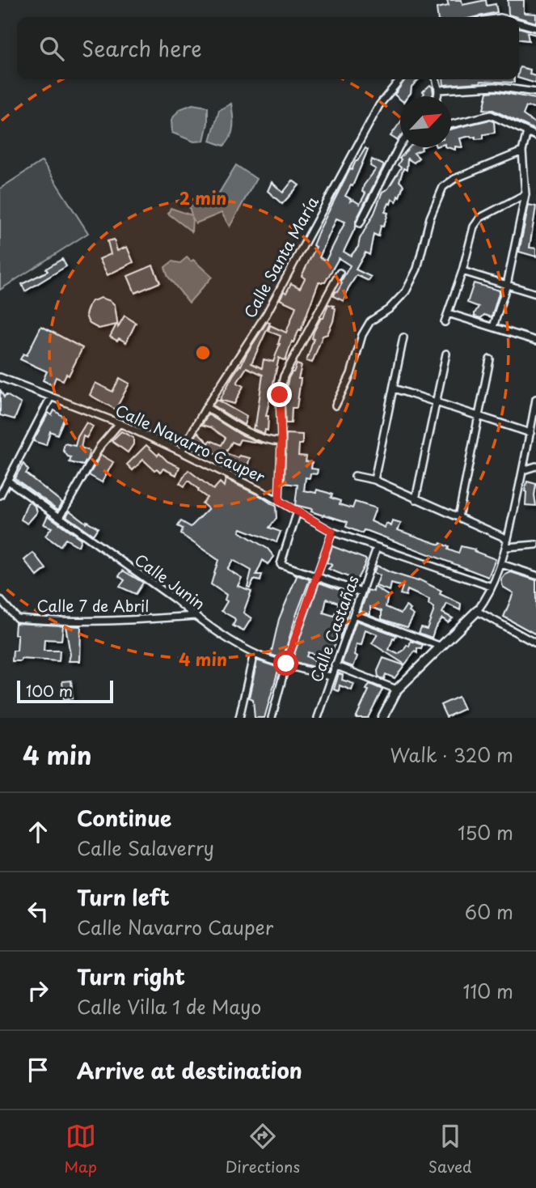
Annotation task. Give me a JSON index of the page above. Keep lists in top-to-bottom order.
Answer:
{
  "streets": {
    "street": [
      "Calle Santa María",
      "Calle Navarro Cauper",
      "Calle Junin",
      "Calle 7 de Abril",
      "Calle Castañas"
    ]
  },
  "crossings": [
    ["Calle Santa María", "Calle Navarro Cauper"],
    ["Calle Navarro Cauper", "Calle Castañas"],
    ["Calle Junin", "Calle 7 de Abril"],
    ["Calle Junin", "Calle Castañas"]
  ],
  "scale_bar": "100 m",
  "north": "top right",
  "page": {
    "search": "Search here",
    "scale": "100 m",
    "heading": ["4 min", "Walk · 320 m"],
    "list": [
      ["Continue", "Calle Salaverry", "150 m"],
      ["Turn left", "Calle Navarro Cauper", "60 m"],
      ["Turn right", "Calle Villa 1 de Mayo", "110 m"],
      "Arrive at destination"
    ],
    "nav": ["Map", "Directions", "Saved"]
  },
  "rings": ["2 min", "4 min"]
}
